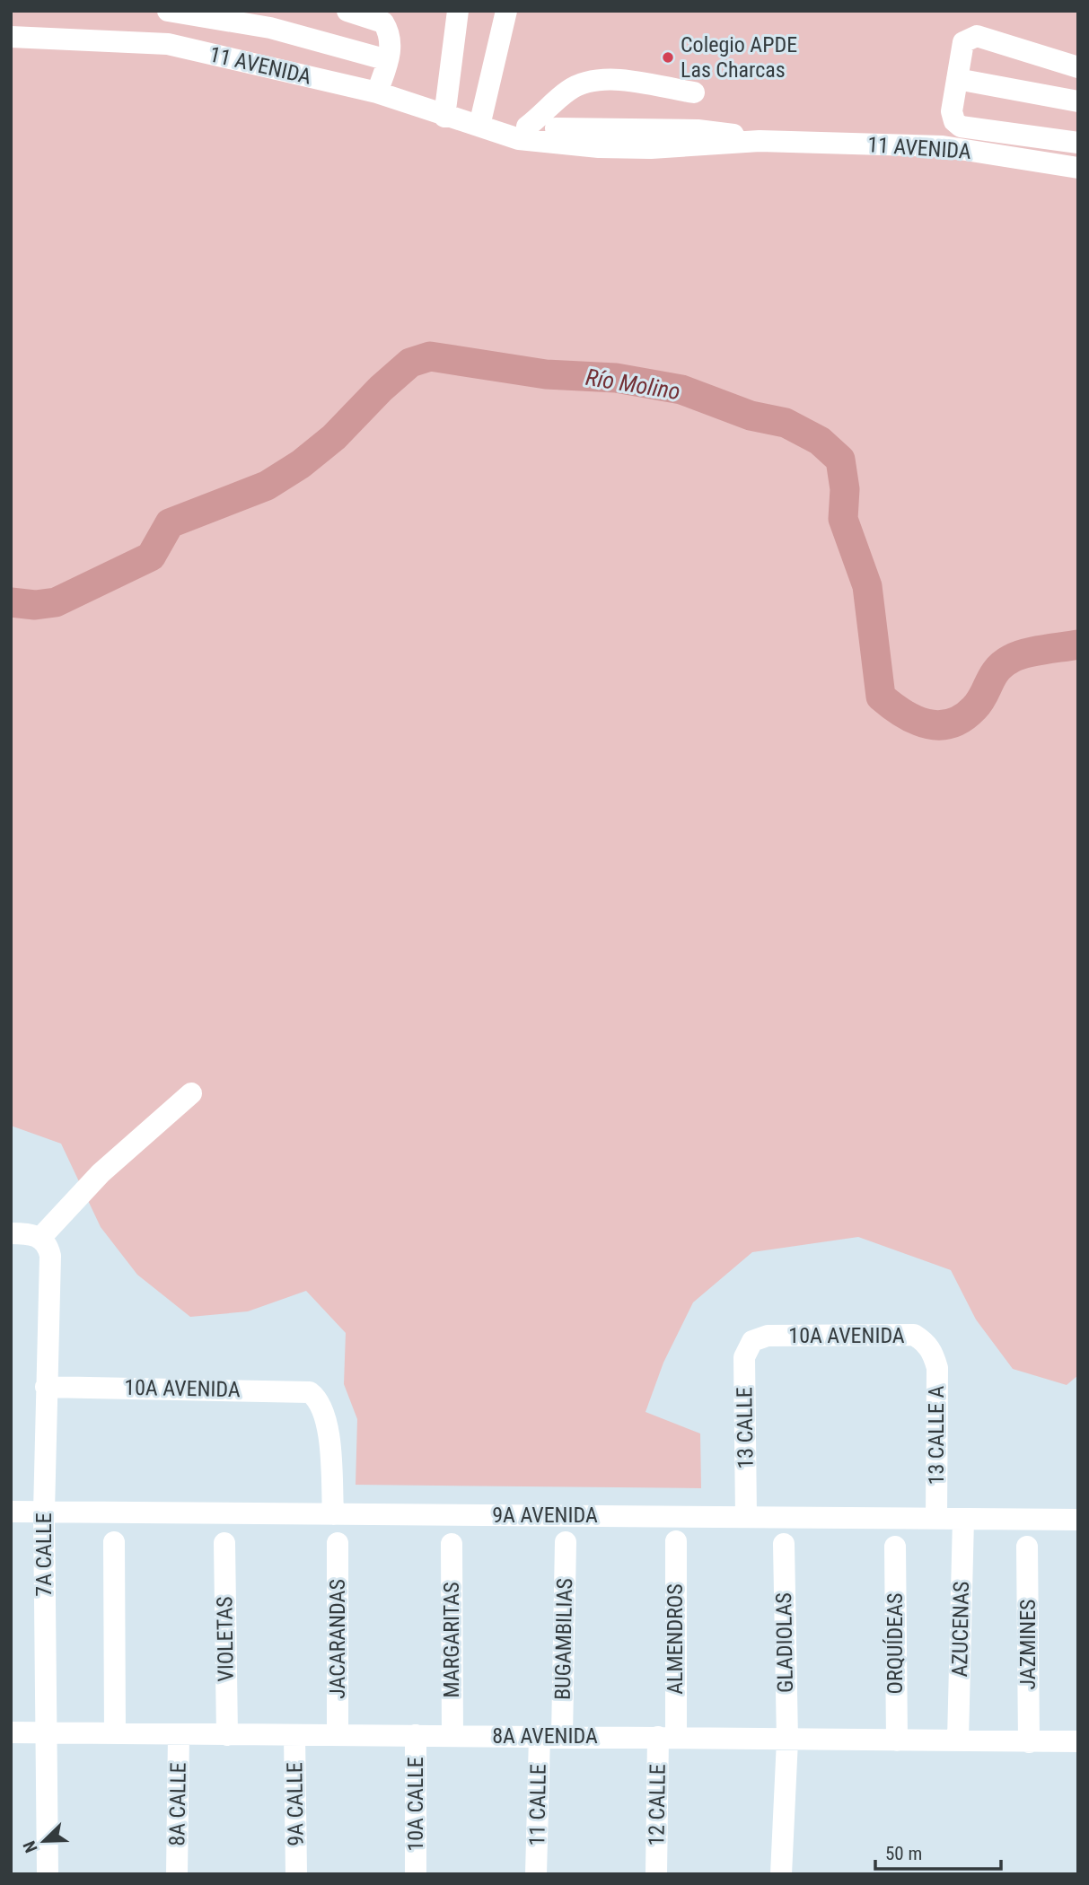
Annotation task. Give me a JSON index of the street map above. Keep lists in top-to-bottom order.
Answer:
{
  "streets": {
    "street": [
      "11 AVENIDA",
      "10A AVENIDA",
      "13 CALLE",
      "13 CALLE A",
      "9A AVENIDA",
      "7A CALLE",
      "AZUCENAS",
      "VIOLETAS",
      "JACARANDAS",
      "BUGAMBILIAS",
      "ALMENDROS",
      "MARGARITAS",
      "GLADIOLAS",
      "ORQUÍDEAS",
      "JAZMINES",
      "8A AVENIDA",
      "8A CALLE",
      "9A CALLE",
      "10A CALLE",
      "11 CALLE",
      "12 CALLE"
    ]
  },
  "crossings": [
    ["10A AVENIDA", "13 CALLE"],
    ["10A AVENIDA", "13 CALLE A"],
    ["10A AVENIDA", "9A AVENIDA"],
    ["10A AVENIDA", "7A CALLE"],
    ["13 CALLE", "9A AVENIDA"],
    ["13 CALLE A", "9A AVENIDA"],
    ["9A AVENIDA", "7A CALLE"],
    ["9A AVENIDA", "AZUCENAS"],
    ["7A CALLE", "8A AVENIDA"],
    ["AZUCENAS", "8A AVENIDA"],
    ["VIOLETAS", "8A AVENIDA"],
    ["JACARANDAS", "8A AVENIDA"],
    ["BUGAMBILIAS", "8A AVENIDA"],
    ["ALMENDROS", "8A AVENIDA"],
    ["ALMENDROS", "12 CALLE"],
    ["MARGARITAS", "8A AVENIDA"],
    ["GLADIOLAS", "8A AVENIDA"],
    ["ORQUÍDEAS", "8A AVENIDA"],
    ["JAZMINES", "8A AVENIDA"],
    ["8A AVENIDA", "8A CALLE"],
    ["8A AVENIDA", "9A CALLE"],
    ["8A AVENIDA", "10A CALLE"],
    ["8A AVENIDA", "11 CALLE"],
    ["8A AVENIDA", "12 CALLE"]
  ],
  "water": ["Río Molino"],
  "places": ["Colegio APDE Las Charcas"],
  "scale_bar": "50 m",
  "north": "bottom left"
}
